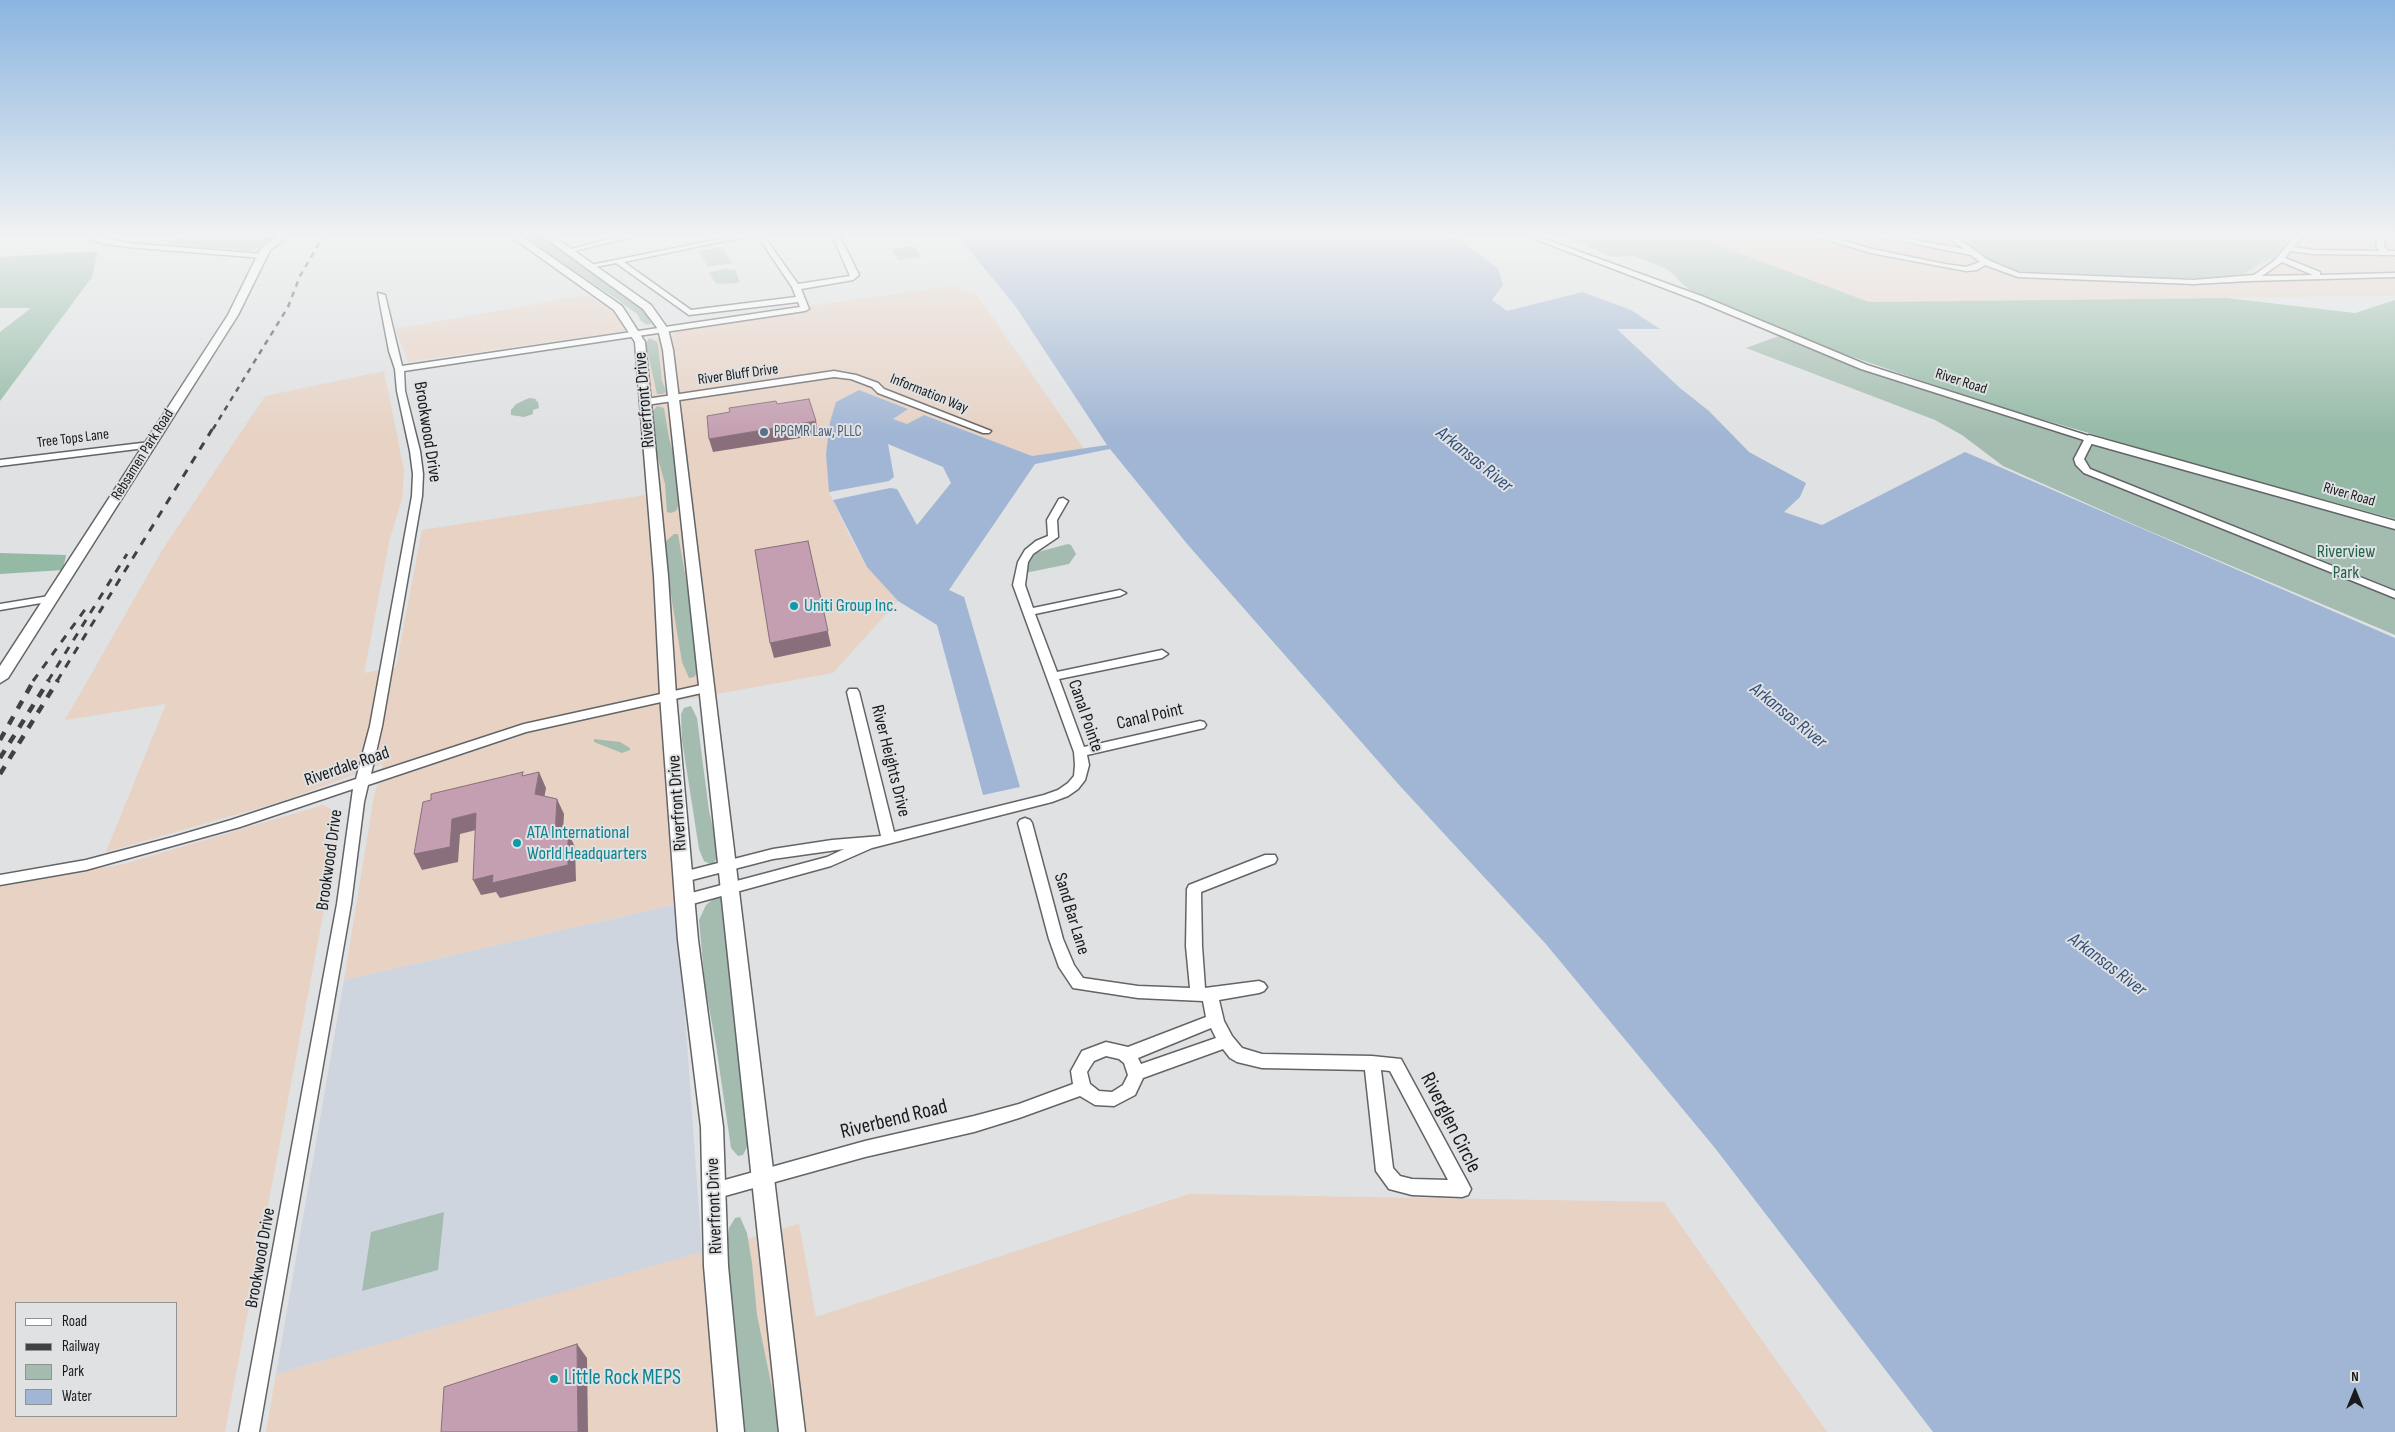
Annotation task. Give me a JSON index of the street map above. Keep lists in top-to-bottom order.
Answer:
{
  "streets": {
    "street": [
      "River Bluff Drive",
      "River Road",
      "Information Way",
      "Riverfront Drive",
      "Brookwood Drive",
      "Tree Tops Lane",
      "Rebsamen Park Road",
      "Canal Pointe",
      "Canal Point",
      "River Heights Drive",
      "Riverdale Road",
      "Sand Bar Lane",
      "Riverbend Road",
      "Riverglen Circle"
    ]
  },
  "crossings": [
    ["River Bluff Drive", "Information Way"],
    ["River Bluff Drive", "Riverfront Drive"],
    ["Riverfront Drive", "Canal Pointe"],
    ["Riverfront Drive", "Riverdale Road"],
    ["Riverfront Drive", "Riverbend Road"],
    ["Brookwood Drive", "Riverdale Road"],
    ["Tree Tops Lane", "Rebsamen Park Road"],
    ["Canal Pointe", "Canal Point"],
    ["Canal Pointe", "River Heights Drive"]
  ],
  "water": ["Arkansas River"],
  "parks": ["Riverview Park"],
  "places": [
    "PPGMR Law, PLLC",
    "Uniti Group Inc.",
    "ATA International World Headquarters",
    "Little Rock MEPS"
  ],
  "legend": [
    "Road",
    "Railway",
    "Park",
    "Water"
  ],
  "north": "top"
}
